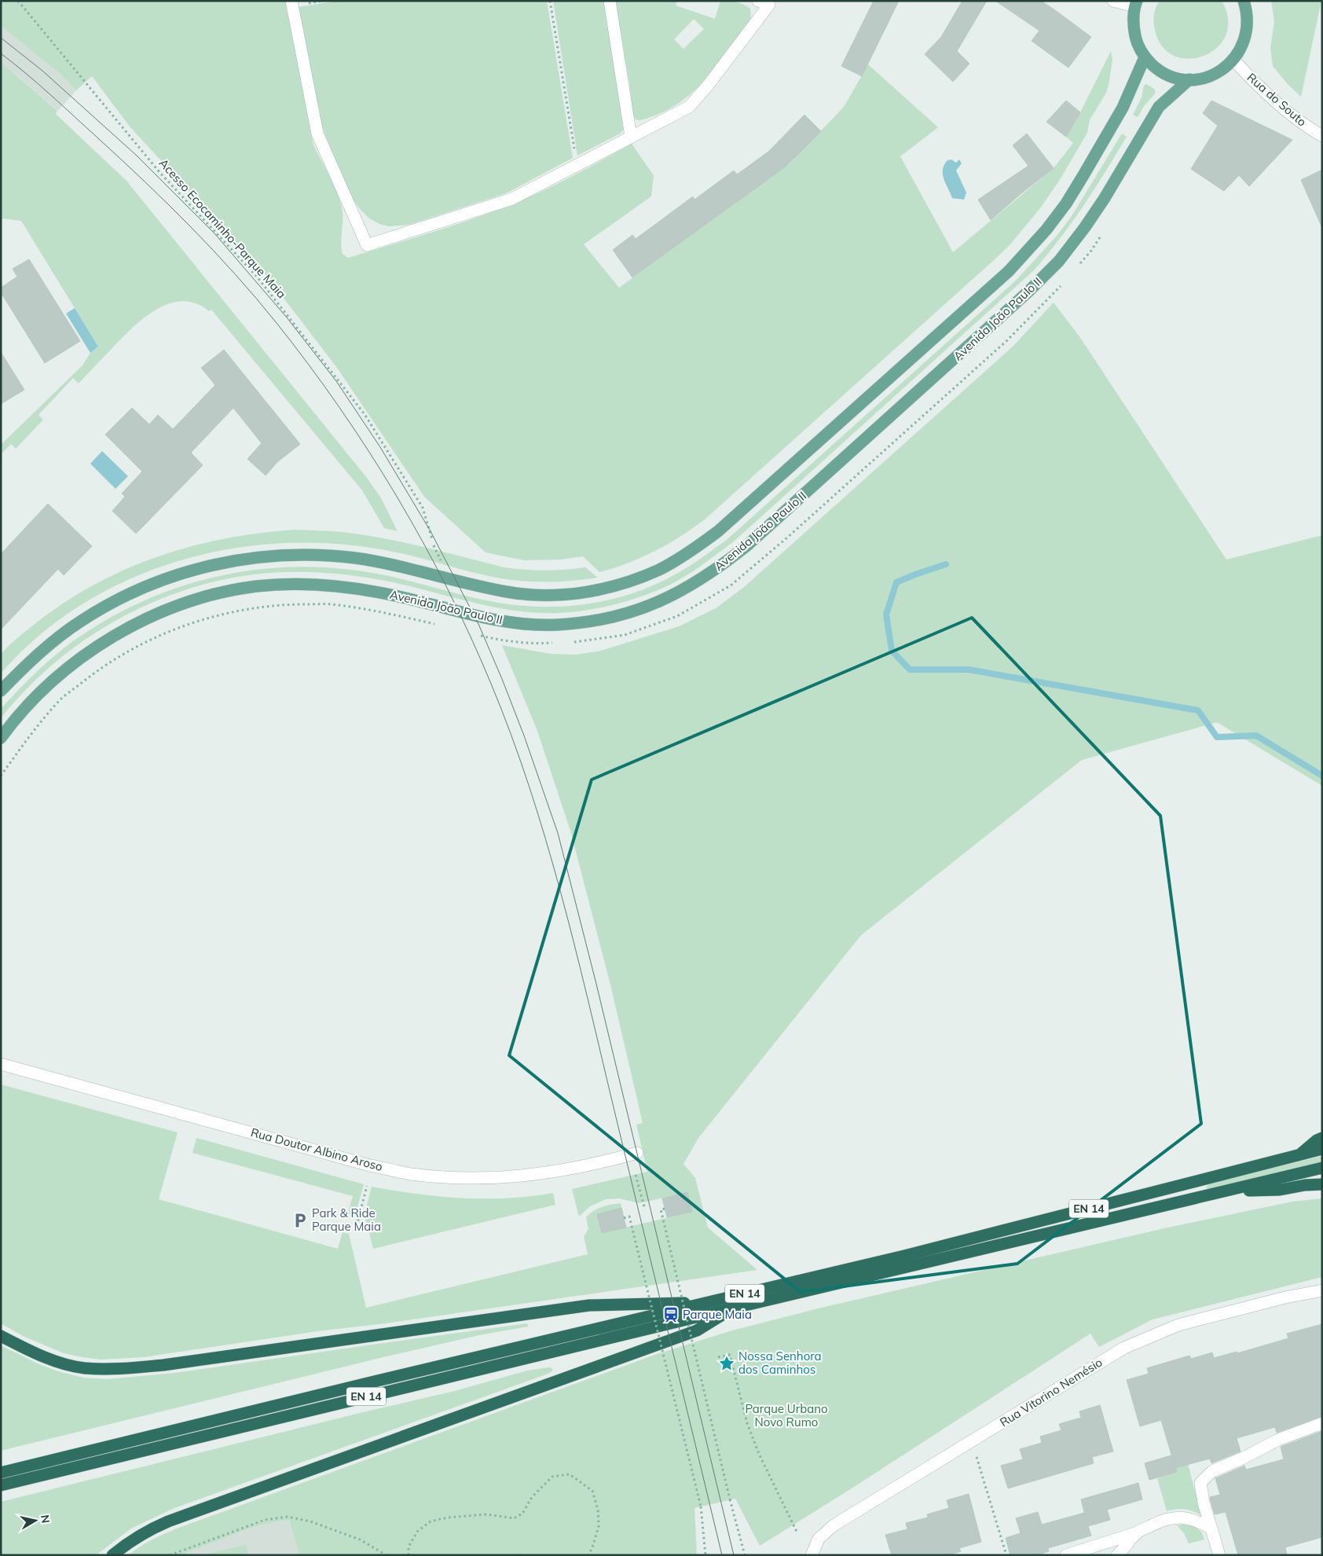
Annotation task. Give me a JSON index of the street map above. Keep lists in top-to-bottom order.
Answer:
{
  "streets": {
    "highway": ["EN 14"],
    "main road": ["Avenida João Paulo II"],
    "street": ["Rua do Souto", "Rua Doutor Albino Aroso", "Rua Vitorino Nemésio"],
    "path": ["Acesso Ecocaminho-Parque Maia"]
  },
  "parks": ["Parque Urbano Novo Rumo"],
  "places": {
    "parking": ["Park & Ride Parque Maia"],
    "station": ["Parque Maia"],
    "place": ["Nossa Senhora dos Caminhos"]
  },
  "north": "right"
}
